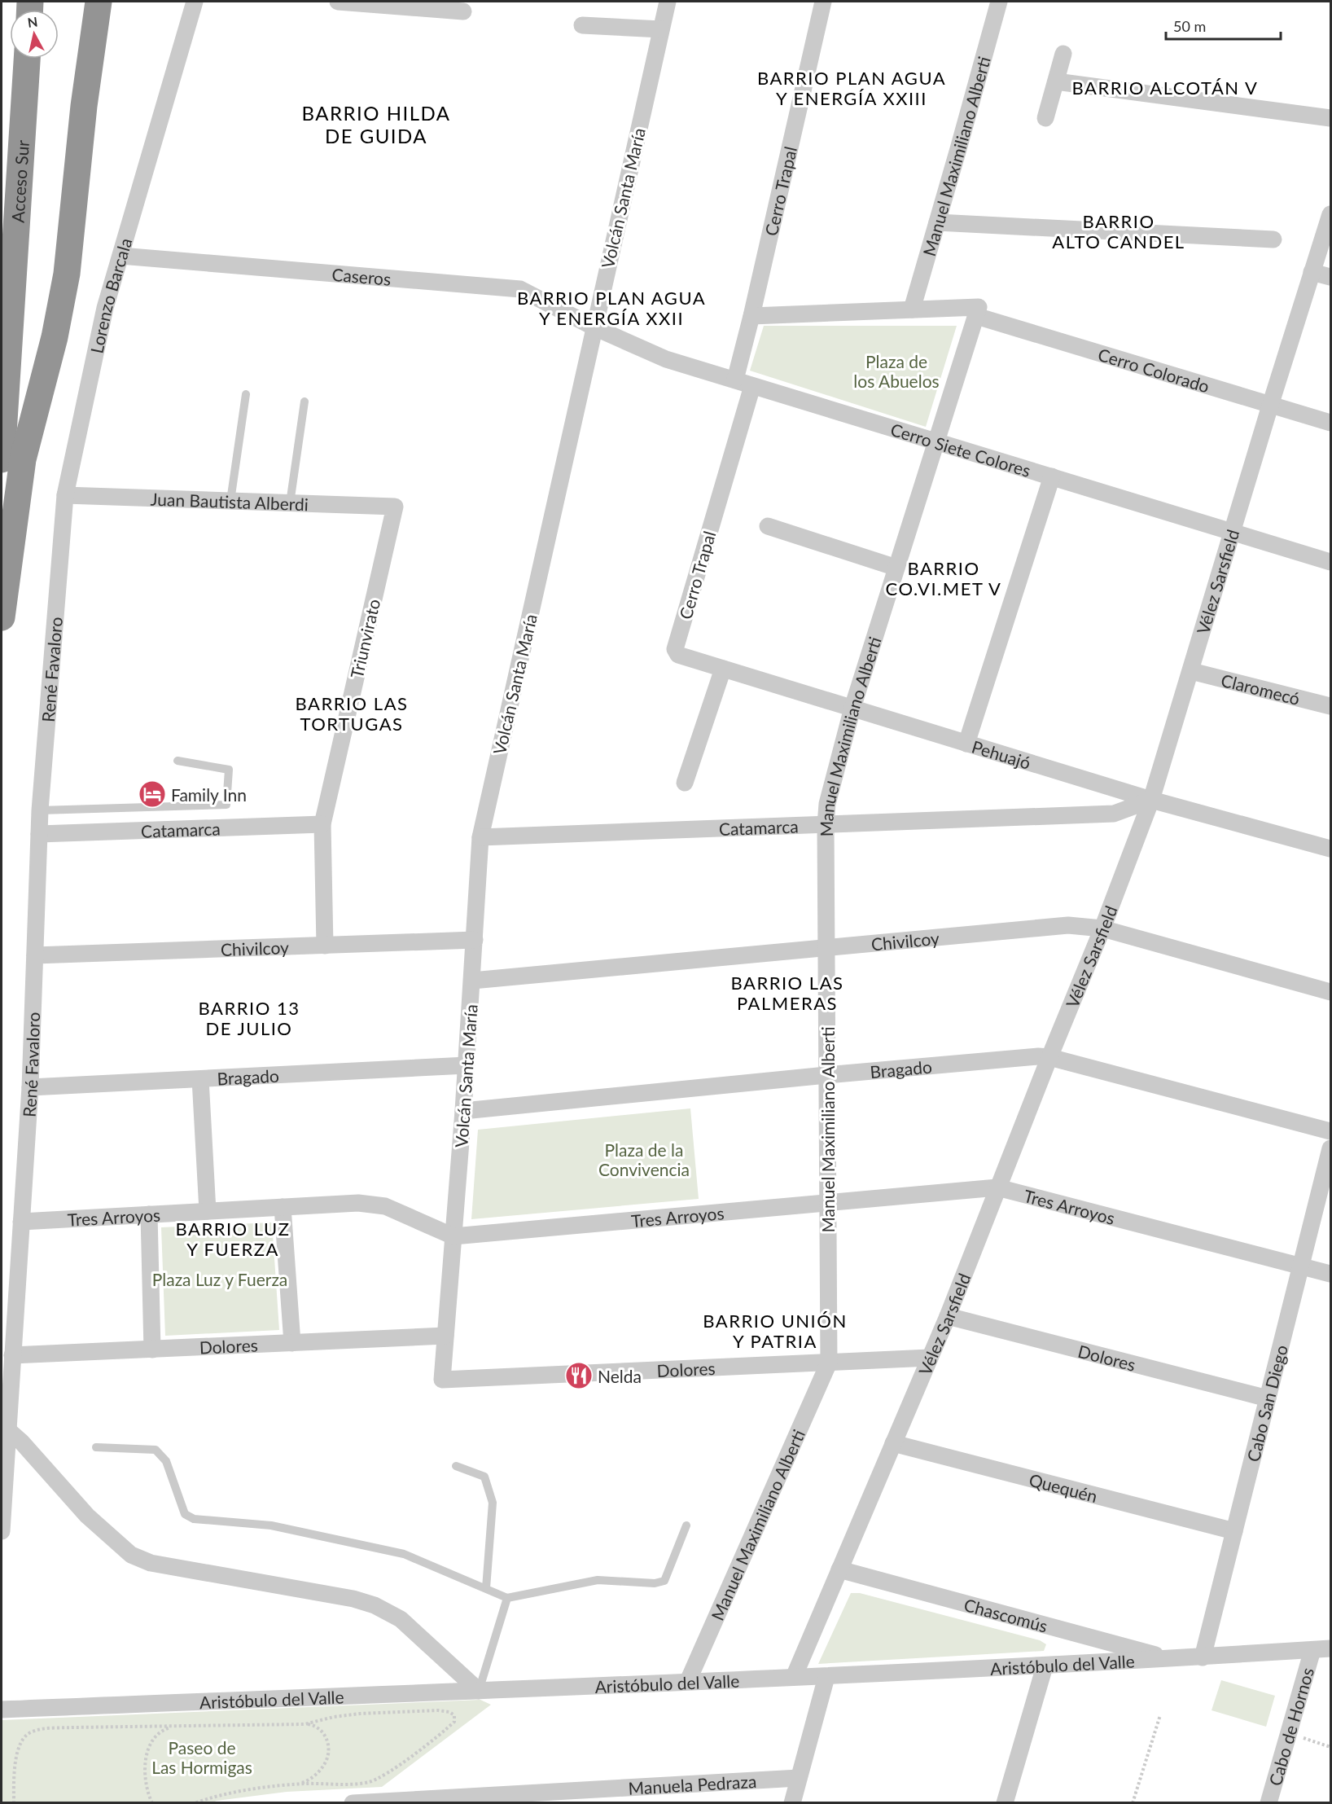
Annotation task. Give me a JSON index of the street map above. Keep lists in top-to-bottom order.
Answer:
{
  "streets": {
    "highway": ["Acceso Sur"],
    "street": [
      "Manuel Maximiliano Alberti",
      "Cerro Trapal",
      "Volcán Santa María",
      "Caseros",
      "Lorenzo Barcala",
      "Cerro Colorado",
      "Cerro Siete Colores",
      "Juan Bautista Alberdi",
      "Vélez Sarsfield",
      "Triunvirato",
      "René Favaloro",
      "Claromecó",
      "Pehuajó",
      "Catamarca",
      "Chivilcoy",
      "Bragado",
      "Tres Arroyos",
      "Dolores",
      "Cabo San Diego",
      "Quequén",
      "Chascomús",
      "Aristóbulo del Valle",
      "Cabo de Hornos",
      "Manuela Pedraza"
    ]
  },
  "crossings": [
    ["Manuel Maximiliano Alberti", "Cerro Colorado"],
    ["Manuel Maximiliano Alberti", "Cerro Siete Colores"],
    ["Manuel Maximiliano Alberti", "Pehuajó"],
    ["Manuel Maximiliano Alberti", "Catamarca"],
    ["Manuel Maximiliano Alberti", "Chivilcoy"],
    ["Manuel Maximiliano Alberti", "Bragado"],
    ["Manuel Maximiliano Alberti", "Tres Arroyos"],
    ["Manuel Maximiliano Alberti", "Dolores"],
    ["Manuel Maximiliano Alberti", "Aristóbulo del Valle"],
    ["Cerro Trapal", "Cerro Colorado"],
    ["Cerro Trapal", "Cerro Siete Colores"],
    ["Cerro Trapal", "Pehuajó"],
    ["Volcán Santa María", "Caseros"],
    ["Volcán Santa María", "Cerro Siete Colores"],
    ["Volcán Santa María", "Catamarca"],
    ["Volcán Santa María", "Chivilcoy"],
    ["Volcán Santa María", "Bragado"],
    ["Volcán Santa María", "Tres Arroyos"],
    ["Volcán Santa María", "Dolores"],
    ["Caseros", "Lorenzo Barcala"],
    ["Caseros", "Cerro Siete Colores"],
    ["Lorenzo Barcala", "Juan Bautista Alberdi"],
    ["Lorenzo Barcala", "René Favaloro"],
    ["Cerro Colorado", "Vélez Sarsfield"],
    ["Cerro Siete Colores", "Vélez Sarsfield"],
    ["Juan Bautista Alberdi", "Triunvirato"],
    ["Vélez Sarsfield", "Claromecó"],
    ["Vélez Sarsfield", "Pehuajó"],
    ["Vélez Sarsfield", "Catamarca"],
    ["Vélez Sarsfield", "Chivilcoy"],
    ["Vélez Sarsfield", "Bragado"],
    ["Vélez Sarsfield", "Tres Arroyos"],
    ["Vélez Sarsfield", "Dolores"],
    ["Vélez Sarsfield", "Quequén"],
    ["Vélez Sarsfield", "Chascomús"],
    ["Vélez Sarsfield", "Aristóbulo del Valle"],
    ["Triunvirato", "Catamarca"],
    ["Triunvirato", "Chivilcoy"],
    ["René Favaloro", "Catamarca"],
    ["René Favaloro", "Chivilcoy"],
    ["René Favaloro", "Bragado"],
    ["René Favaloro", "Tres Arroyos"],
    ["René Favaloro", "Dolores"],
    ["Pehuajó", "Catamarca"],
    ["Tres Arroyos", "Cabo San Diego"],
    ["Dolores", "Cabo San Diego"],
    ["Cabo San Diego", "Quequén"],
    ["Cabo San Diego", "Aristóbulo del Valle"],
    ["Chascomús", "Aristóbulo del Valle"],
    ["Aristóbulo del Valle", "Cabo de Hornos"]
  ],
  "districts": [
    "BARRIO PLAN AGUA Y ENERGÍA XXIII",
    "BARRIO ALCOTÁN V",
    "BARRIO HILDA DE GUIDA",
    "BARRIO ALTO CANDEL",
    "BARRIO PLAN AGUA Y ENERGÍA XXII",
    "BARRIO CO.VI.MET V",
    "BARRIO LAS TORTUGAS",
    "BARRIO LAS PALMERAS",
    "BARRIO 13 DE JULIO",
    "BARRIO LUZ Y FUERZA",
    "BARRIO UNIÓN Y PATRIA"
  ],
  "parks": [
    "Plaza de los Abuelos",
    "Plaza de la Convivencia",
    "Plaza Luz y Fuerza",
    "Paseo de Las Hormigas"
  ],
  "places": {
    "hotel": ["Family Inn"],
    "restaurant": ["Nelda"]
  },
  "scale_bar": "50 m",
  "north": "top"
}
